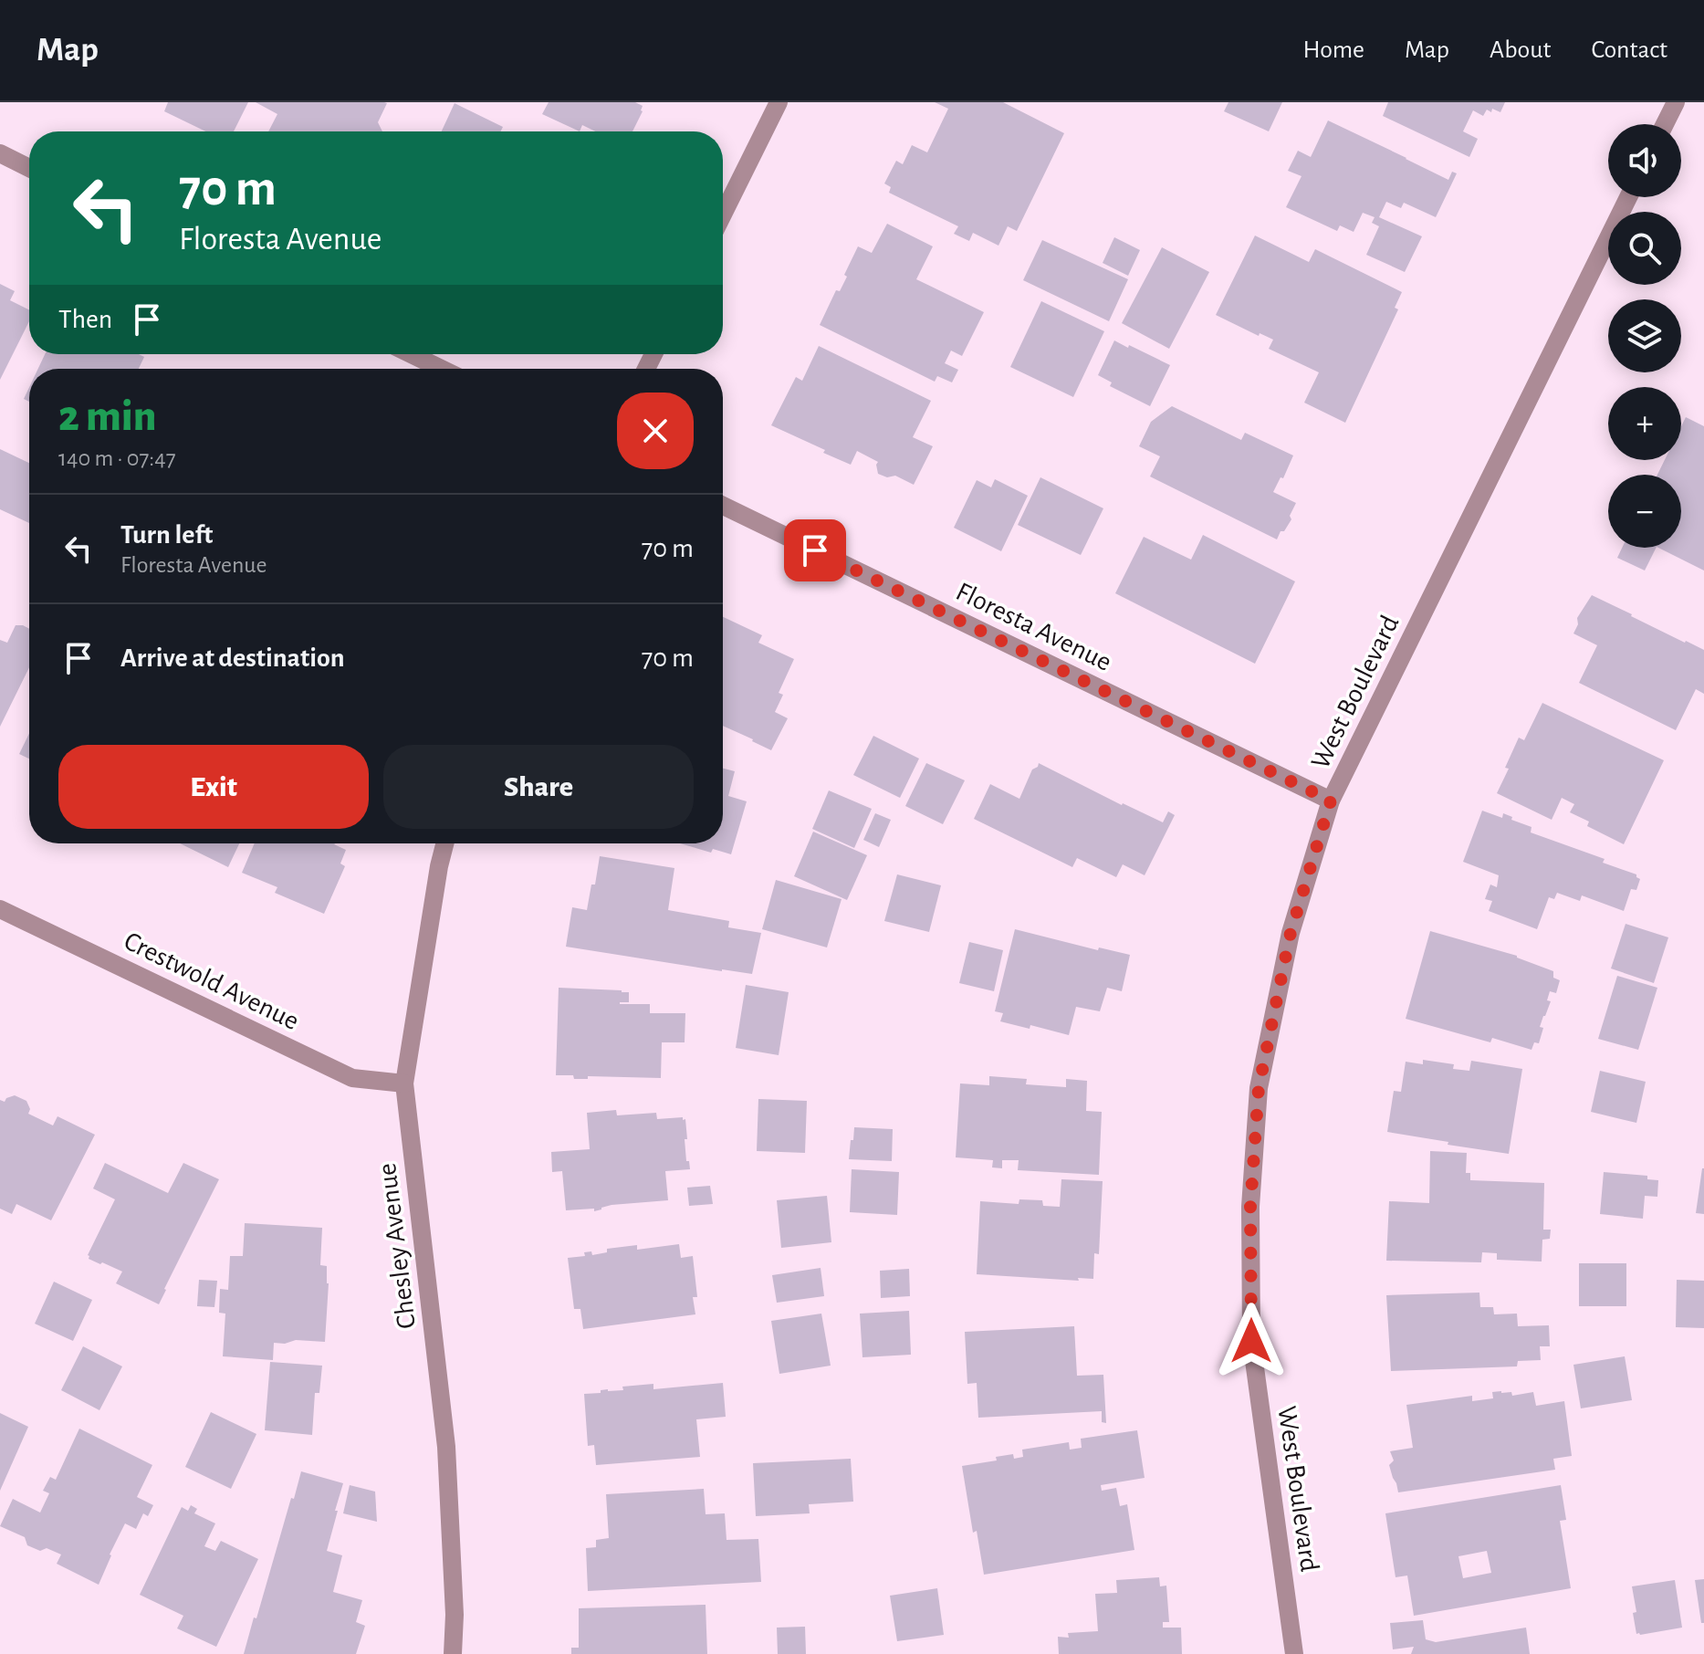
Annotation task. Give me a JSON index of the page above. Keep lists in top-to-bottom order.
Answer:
{
  "streets": {
    "street": [
      "Floresta Avenue",
      "West Boulevard",
      "Crestwold Avenue",
      "Chesley Avenue"
    ]
  },
  "crossings": [
    ["Floresta Avenue", "West Boulevard"],
    ["Crestwold Avenue", "Chesley Avenue"]
  ],
  "page": {
    "header": "Map",
    "nav": [
      "Home",
      "Map",
      "About",
      "Contact"
    ],
    "map_buttons": ["+", "−"],
    "turn": ["70 m", "Floresta Avenue"],
    "then": "Then",
    "heading": ["2 min", "140 m · 07:47"],
    "list": [
      {
        "name": "Turn left",
        "note": "Floresta Avenue",
        "value": "70 m"
      },
      {
        "name": "Arrive at destination",
        "value": "70 m"
      }
    ],
    "buttons": ["Exit", "Share"]
  }
}
